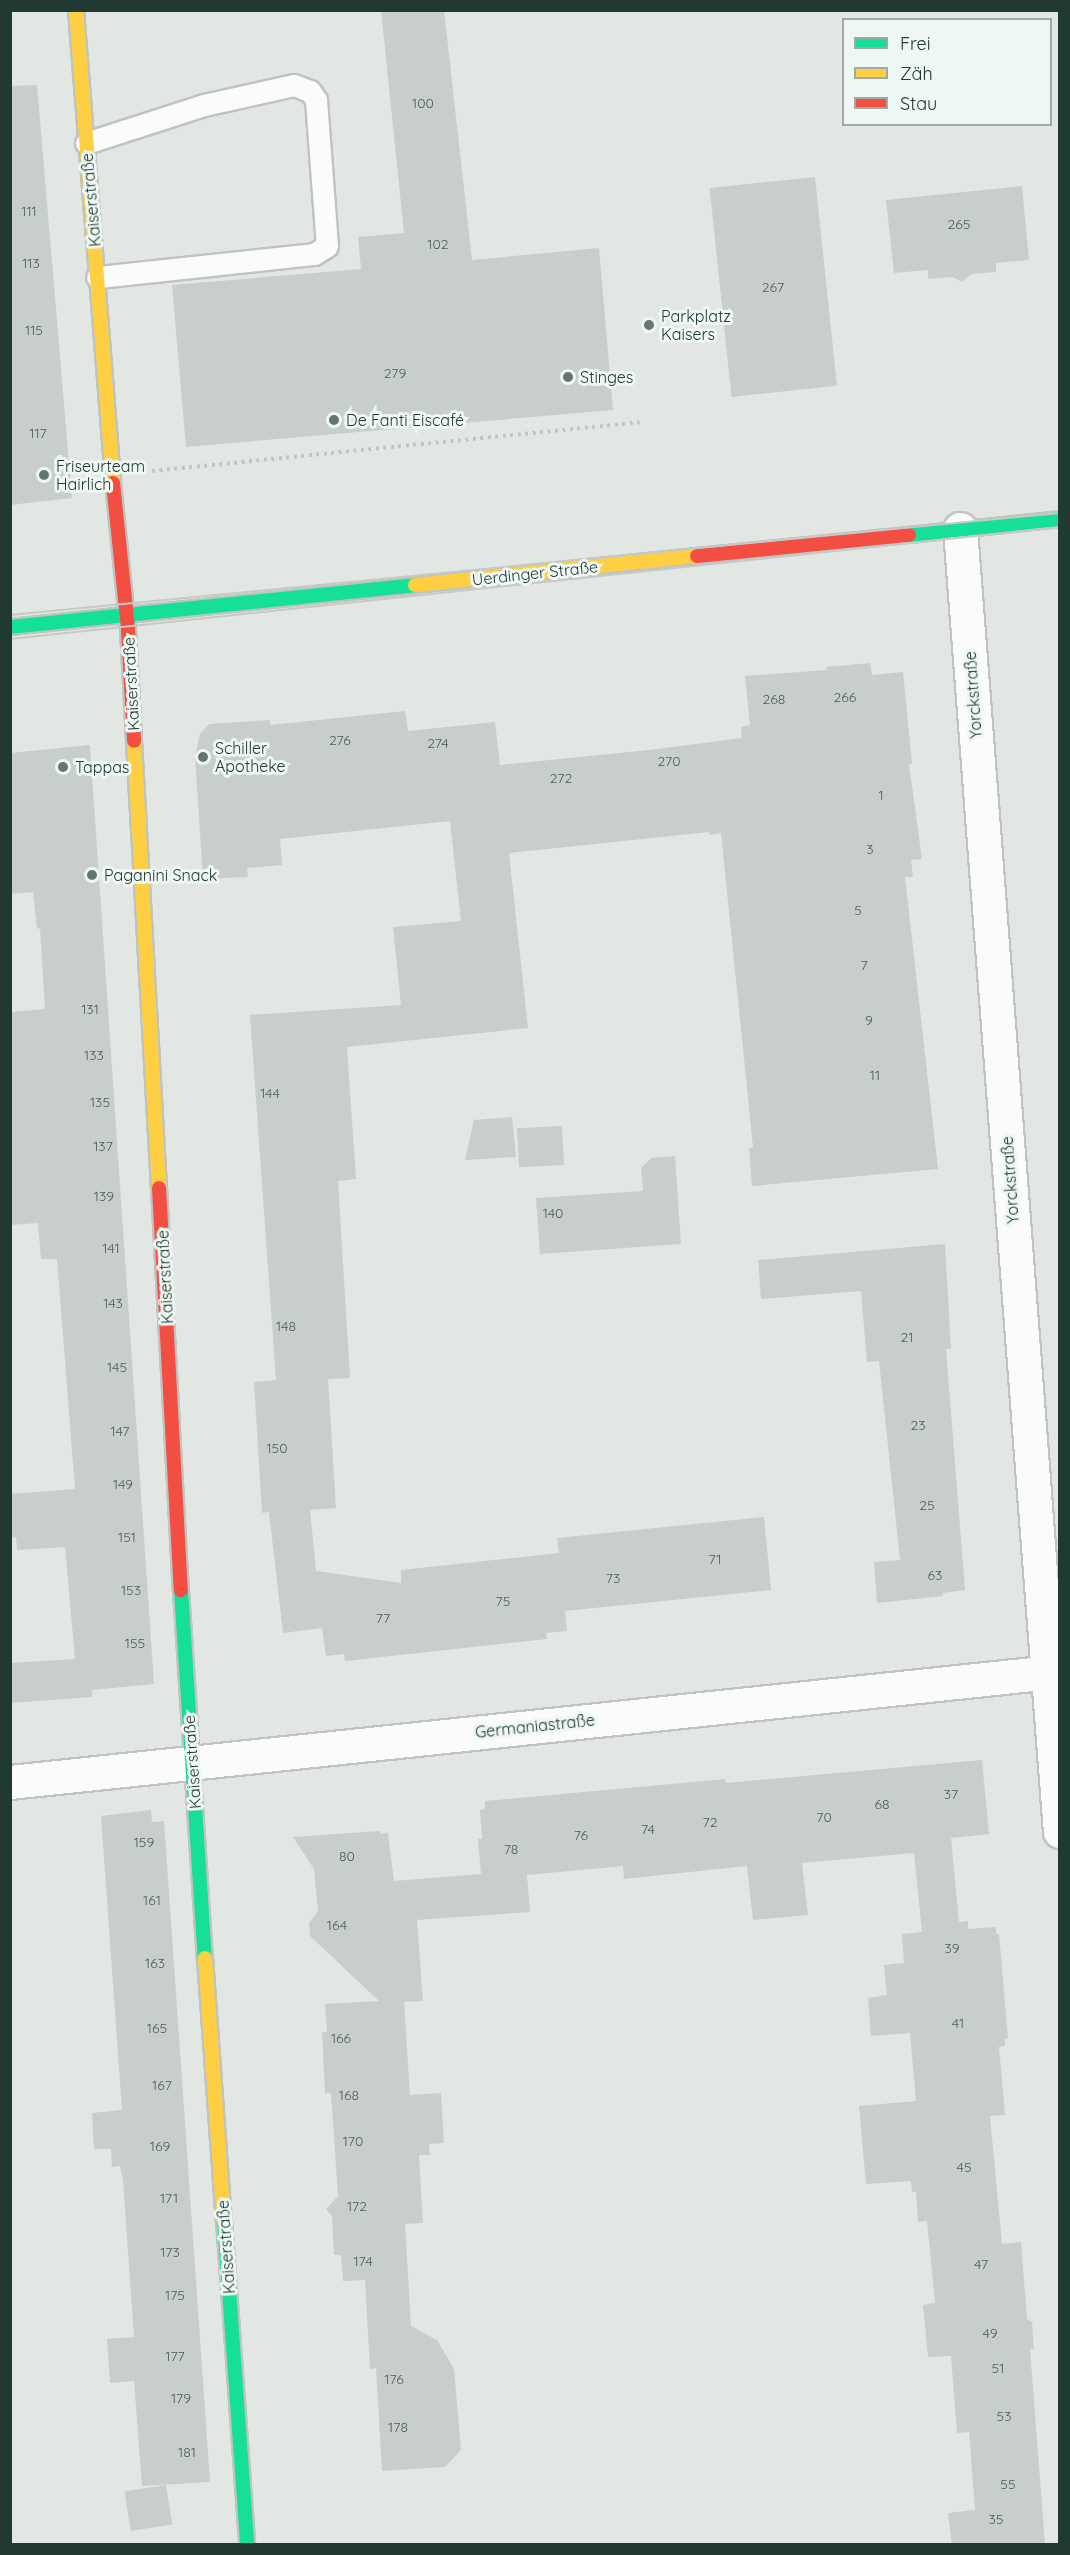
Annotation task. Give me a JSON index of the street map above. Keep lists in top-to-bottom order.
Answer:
{
  "streets": {
    "street": [
      "Kaiserstraße",
      "Uerdinger Straße",
      "Yorckstraße",
      "Germaniastraße"
    ]
  },
  "crossings": [
    ["Kaiserstraße", "Uerdinger Straße"],
    ["Kaiserstraße", "Germaniastraße"],
    ["Uerdinger Straße", "Yorckstraße"],
    ["Yorckstraße", "Germaniastraße"]
  ],
  "places": [
    "Parkplatz Kaisers",
    "Stinges",
    "De Fanti Eiscafé",
    "Friseurteam Hairlich",
    "Schiller Apotheke",
    "Tappas",
    "Paganini Snack"
  ],
  "house_numbers": [
    "100",
    "111",
    "265",
    "102",
    "113",
    "267",
    "115",
    "279",
    "117",
    "266",
    "268",
    "276",
    "274",
    "270",
    "272",
    "1",
    "3",
    "5",
    "7",
    "131",
    "9",
    "133",
    "11",
    "144",
    "135",
    "137",
    "139",
    "140",
    "141",
    "143",
    "148",
    "21",
    "145",
    "23",
    "147",
    "150",
    "149",
    "25",
    "151",
    "71",
    "63",
    "73",
    "153",
    "75",
    "77",
    "155",
    "37",
    "68",
    "70",
    "72",
    "74",
    "76",
    "159",
    "78",
    "80",
    "161",
    "164",
    "39",
    "163",
    "41",
    "165",
    "166",
    "167",
    "168",
    "170",
    "169",
    "45",
    "171",
    "172",
    "173",
    "174",
    "47",
    "175",
    "49",
    "177",
    "51",
    "176",
    "179",
    "53",
    "178",
    "181",
    "55",
    "35"
  ],
  "legend": ["Frei", "Zäh", "Stau"]
}
